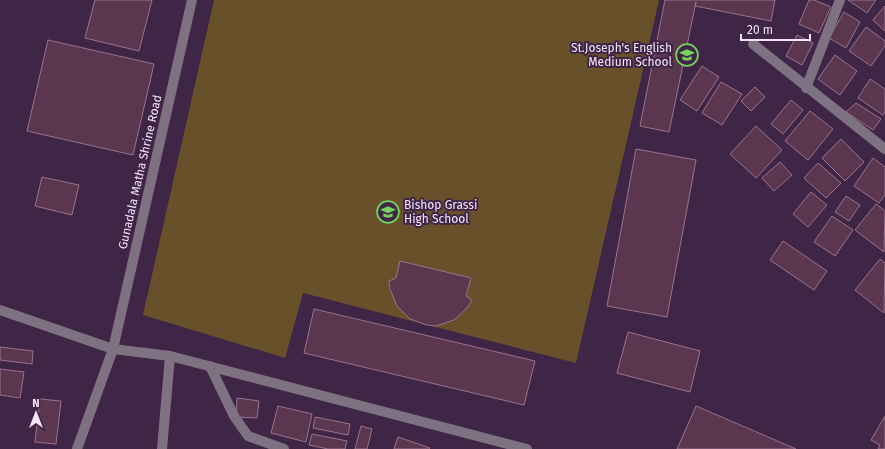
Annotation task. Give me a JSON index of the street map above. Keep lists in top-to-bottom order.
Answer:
{
  "streets": {
    "street": ["Gunadala Matha Shrine Road"]
  },
  "places": {
    "school or university": ["St.Joseph's English Medium School", "Bishop Grassi High School"]
  },
  "scale_bar": "20 m",
  "north": "top"
}
